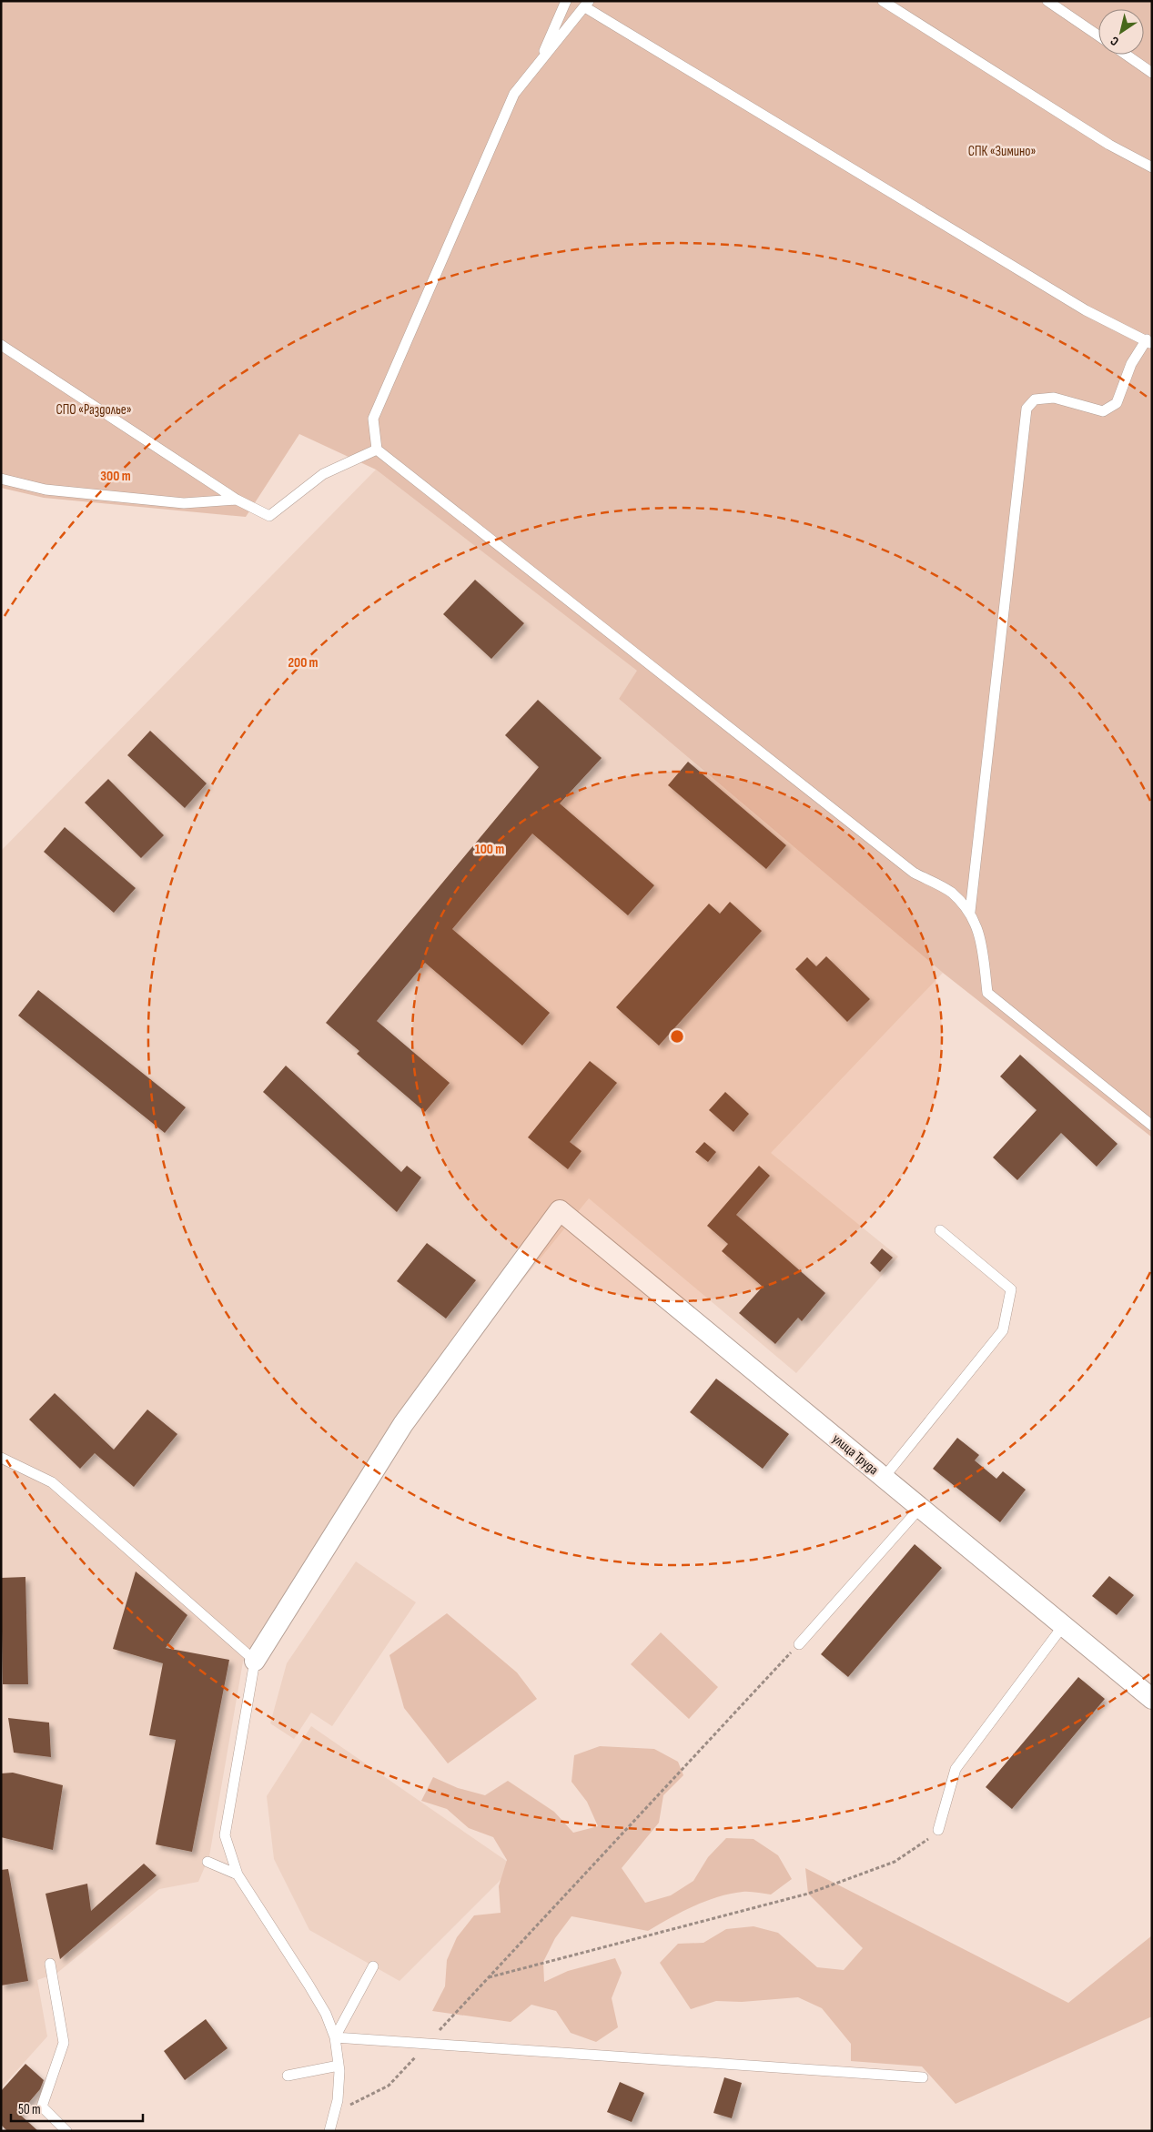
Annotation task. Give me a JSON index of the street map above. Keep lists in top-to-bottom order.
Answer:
{
  "streets": {
    "street": ["улица Труда"]
  },
  "parks": ["СПК «Зимино»", "СПО «Раздолье»"],
  "scale_bar": "50 m",
  "north": "bottom left",
  "rings": ["300 m", "200 m", "100 m"]
}
